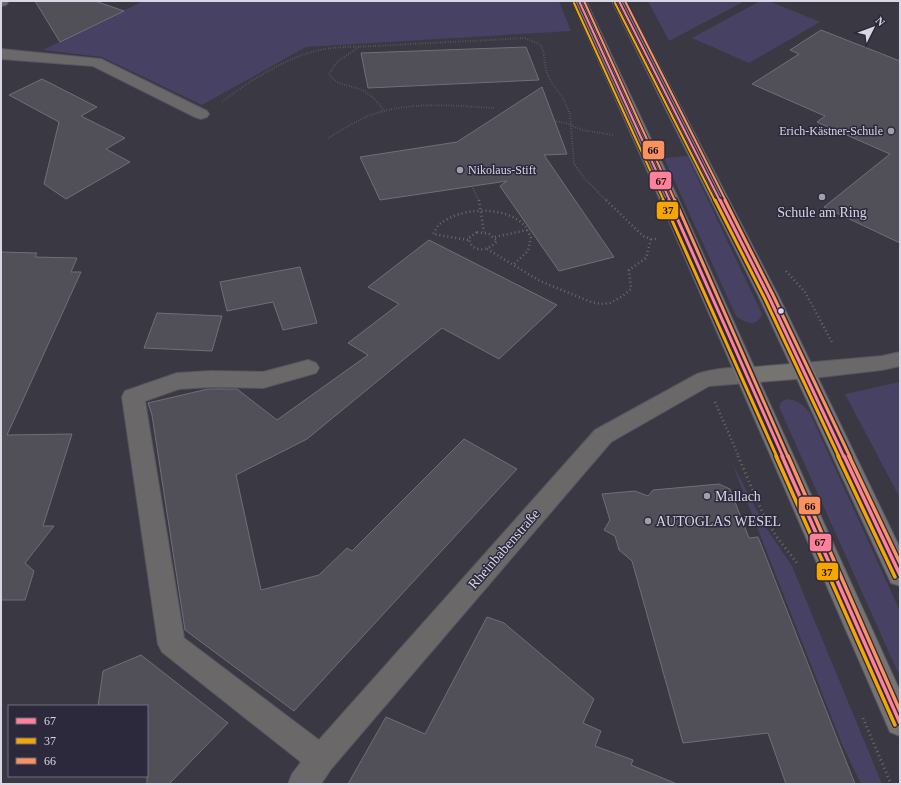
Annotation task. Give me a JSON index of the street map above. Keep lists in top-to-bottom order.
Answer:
{
  "streets": {
    "street": ["Rheinbabenstraße"]
  },
  "places": [
    "Erich-Kästner-Schule",
    "Nikolaus-Stift",
    "Schule am Ring",
    "Mallach",
    "AUTOGLAS WESEL"
  ],
  "lines": ["transit line 67", "transit line 66", "transit line 37"],
  "legend": ["67", "37", "66"],
  "north": "top right"
}
